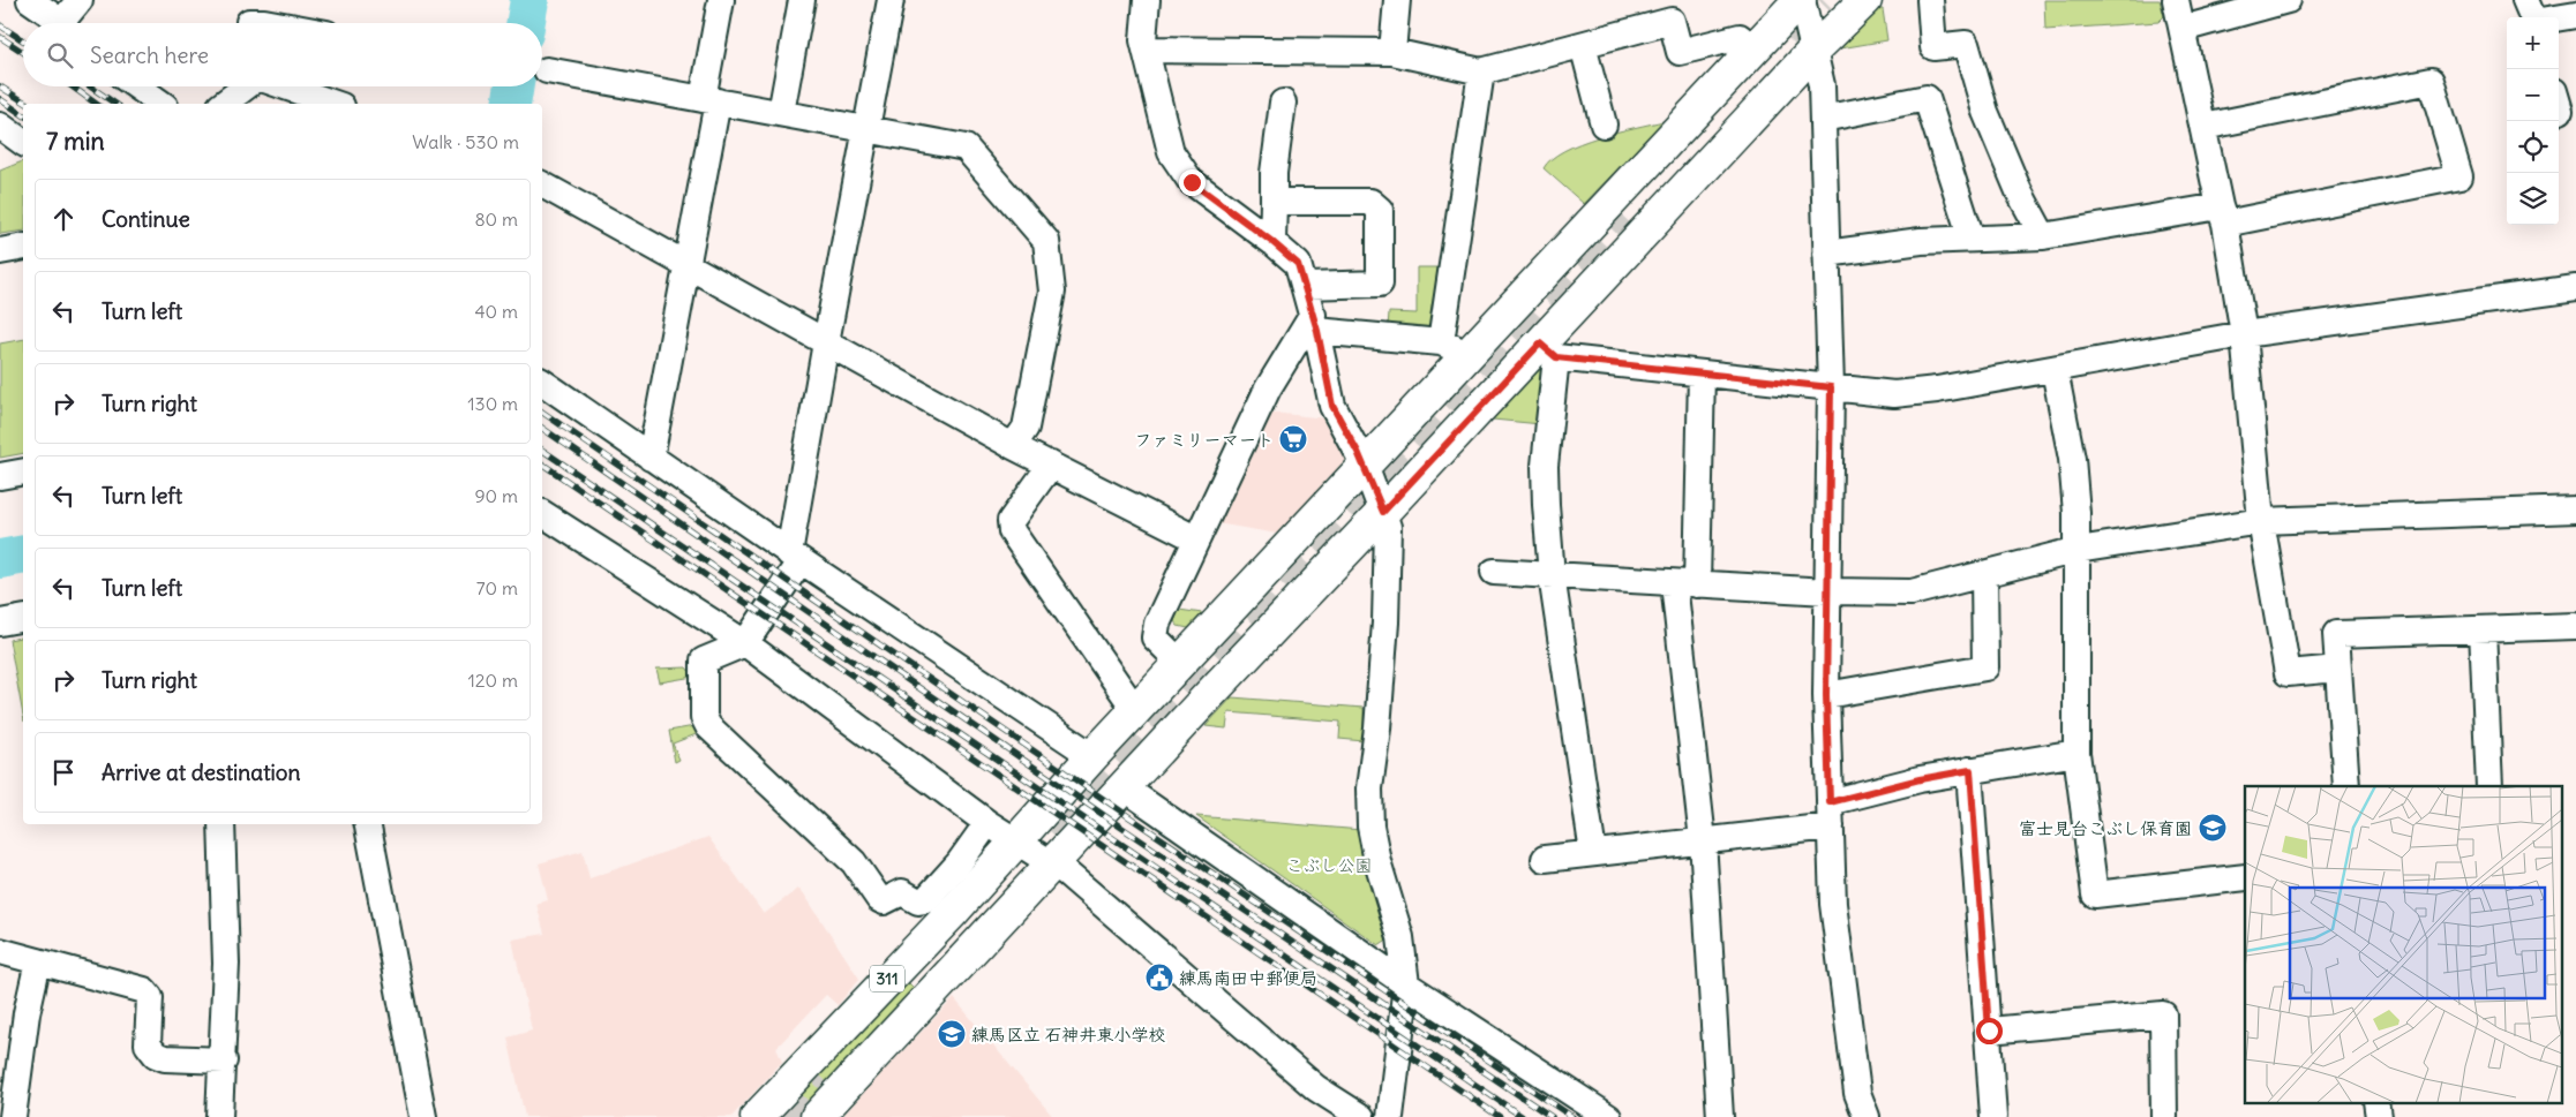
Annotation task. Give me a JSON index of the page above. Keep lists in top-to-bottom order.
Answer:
{
  "streets": {
    "main road": ["311"]
  },
  "parks": ["こぶし公園"],
  "places": {
    "supermarket": ["ファミリーマート"],
    "school or university": ["富士見台こぶし保育園", "練馬区立 石神井東小学校"],
    "public building": ["練馬南田中郵便局"]
  },
  "page": {
    "map_buttons": ["+", "−"],
    "search": "Search here",
    "heading": ["7 min", "Walk · 530 m"],
    "list": [
      ["Continue", "80 m"],
      ["Turn left", "40 m"],
      ["Turn right", "130 m"],
      ["Turn left", "90 m"],
      ["Turn left", "70 m"],
      ["Turn right", "120 m"],
      "Arrive at destination"
    ]
  }
}
